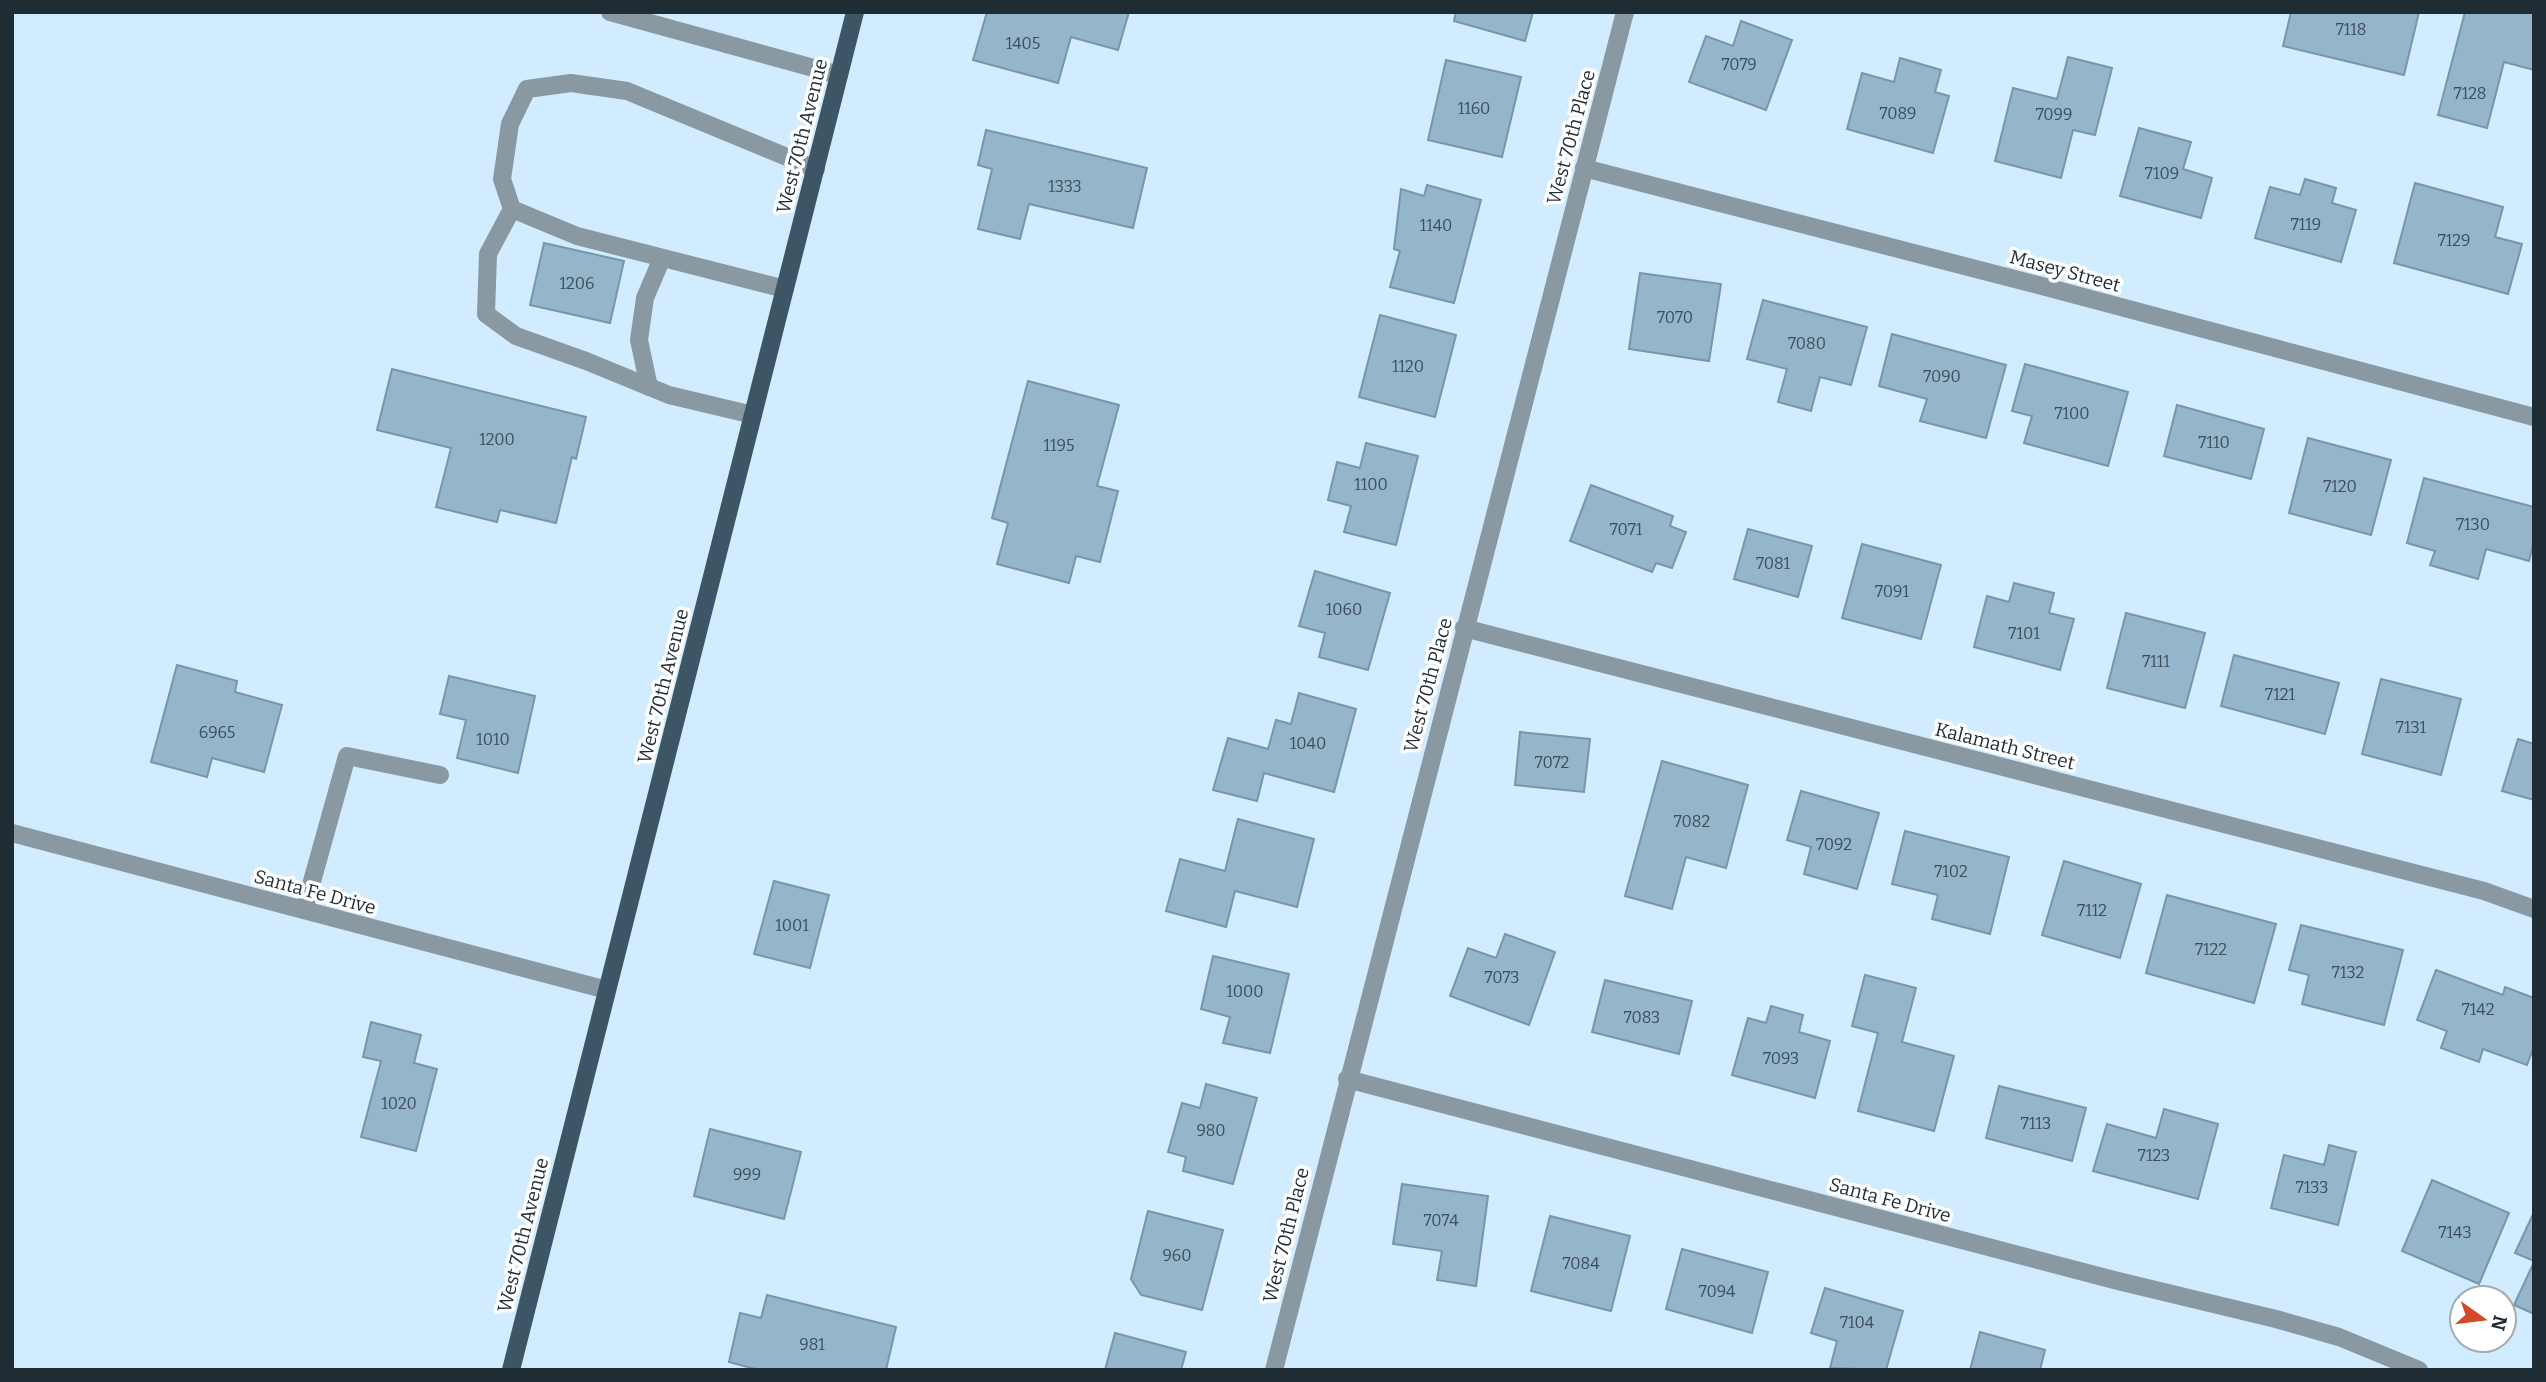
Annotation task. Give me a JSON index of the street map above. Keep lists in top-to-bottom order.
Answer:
{
  "streets": {
    "main road": ["West 70th Avenue"],
    "street": [
      "West 70th Place",
      "Masey Street",
      "Kalamath Street",
      "Santa Fe Drive"
    ]
  },
  "crossings": [
    ["West 70th Avenue", "Santa Fe Drive"],
    ["West 70th Place", "Masey Street"],
    ["West 70th Place", "Kalamath Street"],
    ["West 70th Place", "Santa Fe Drive"]
  ],
  "house_numbers": [
    "7118",
    "1405",
    "7079",
    "7128",
    "1160",
    "7089",
    "7099",
    "7109",
    "1333",
    "7119",
    "1140",
    "7129",
    "1206",
    "7070",
    "7080",
    "1120",
    "7090",
    "7100",
    "1200",
    "7110",
    "1195",
    "1100",
    "7120",
    "7130",
    "7071",
    "7081",
    "7091",
    "1060",
    "7101",
    "7111",
    "7121",
    "7131",
    "6965",
    "1010",
    "1040",
    "7072",
    "7082",
    "7092",
    "7102",
    "7112",
    "1001",
    "7122",
    "7132",
    "7073",
    "1000",
    "7142",
    "7083",
    "7093",
    "1020",
    "7113",
    "980",
    "7123",
    "999",
    "7133",
    "7074",
    "7143",
    "960",
    "7084",
    "7094",
    "7104",
    "981"
  ],
  "north": "right"
}
